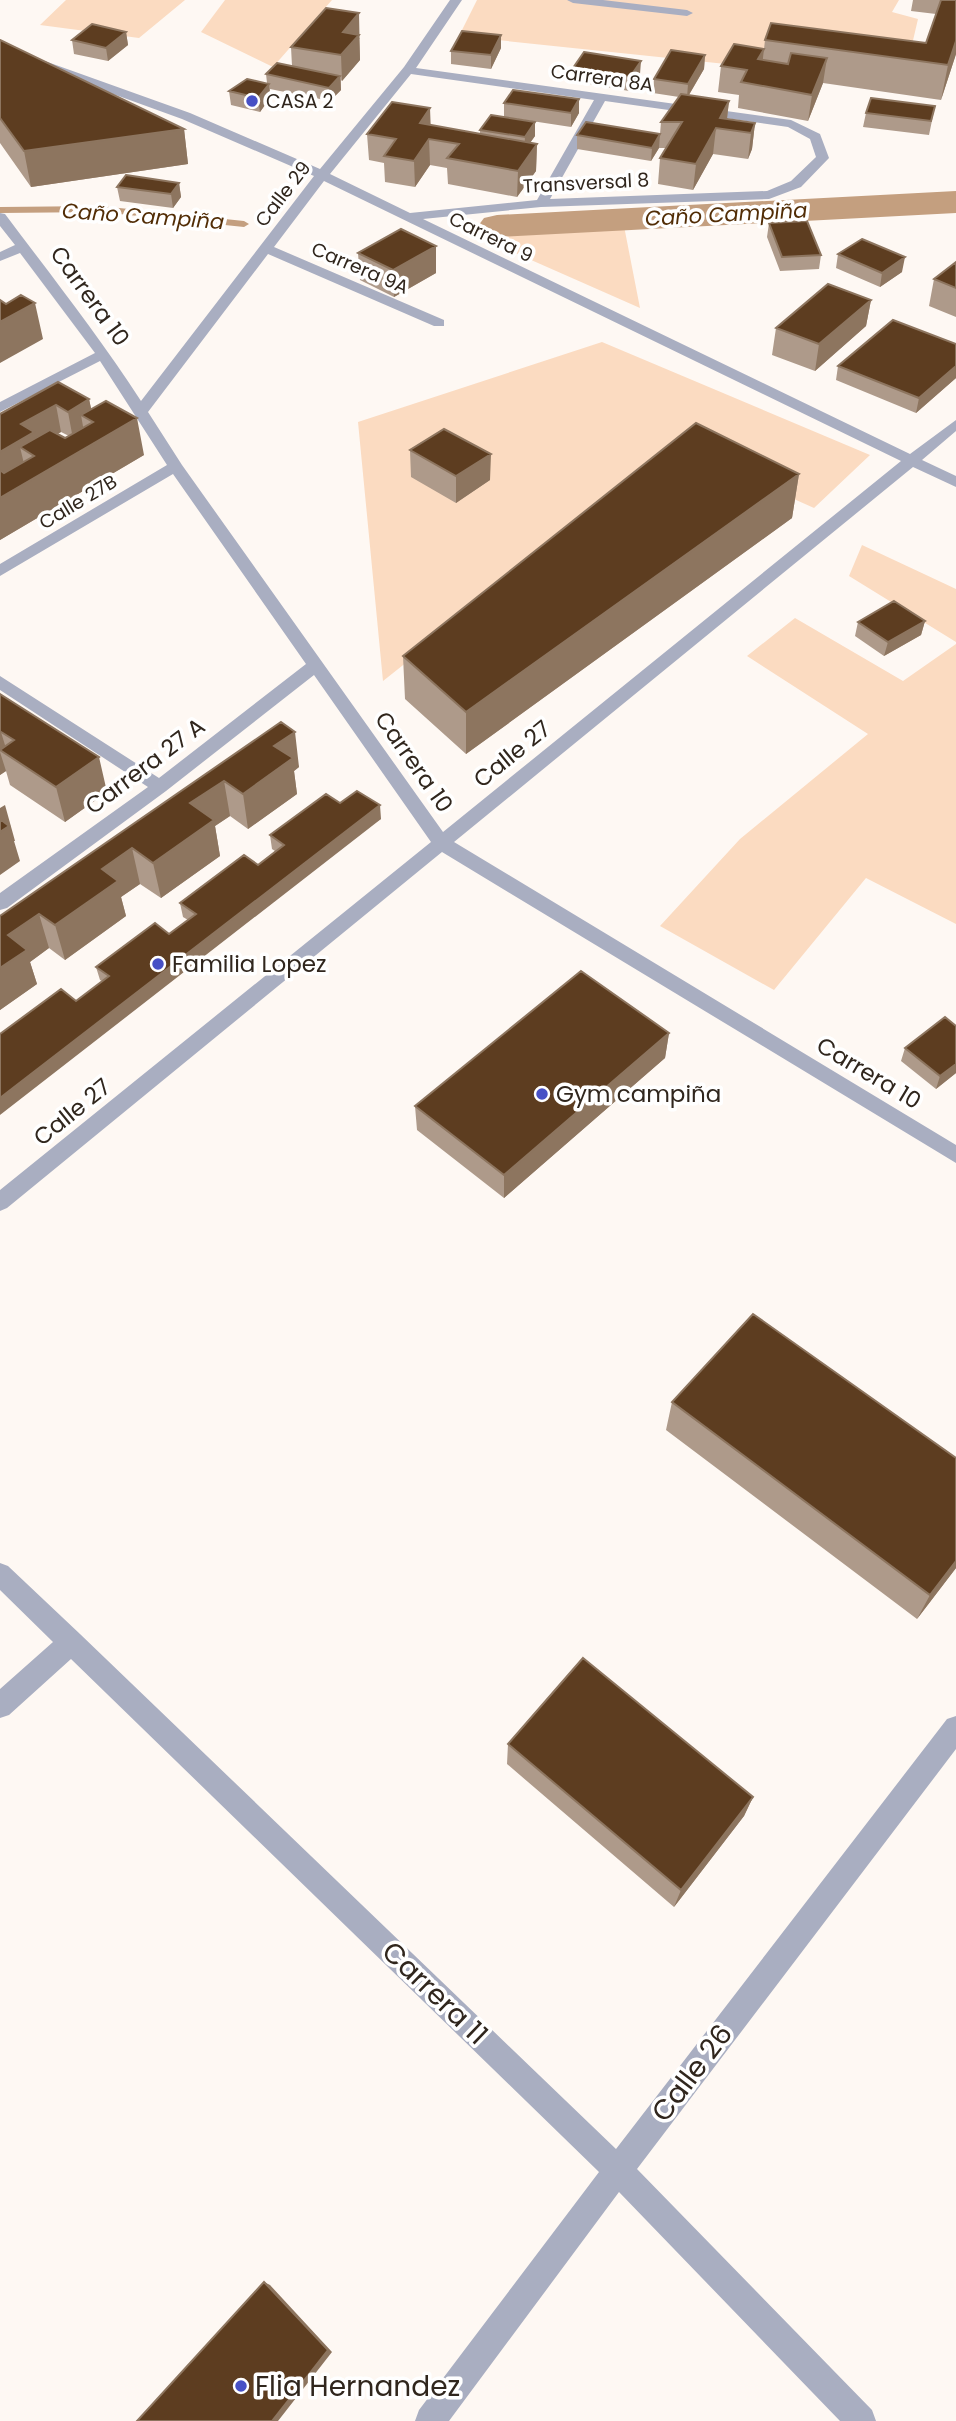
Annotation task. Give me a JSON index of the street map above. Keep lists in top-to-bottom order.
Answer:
{
  "streets": {
    "street": [
      "Carrera 8A",
      "Transversal 8",
      "Calle 29",
      "Carrera 9",
      "Carrera 9A",
      "Carrera 10",
      "Calle 27B",
      "Calle 27",
      "Carrera 27 A",
      "Carrera 11",
      "Calle 26"
    ]
  },
  "crossings": [
    ["Carrera 8A", "Transversal 8"],
    ["Carrera 8A", "Calle 29"],
    ["Transversal 8", "Carrera 9"],
    ["Calle 29", "Carrera 9"],
    ["Calle 29", "Carrera 9A"],
    ["Calle 29", "Carrera 10"],
    ["Carrera 9", "Calle 27"],
    ["Carrera 10", "Calle 27B"],
    ["Carrera 10", "Calle 27"],
    ["Carrera 10", "Carrera 27 A"],
    ["Carrera 11", "Calle 26"]
  ],
  "water": ["Caño Campiña"],
  "places": [
    "CASA 2",
    "Familia Lopez",
    "Gym campiña",
    "Flia Hernandez"
  ]
}
